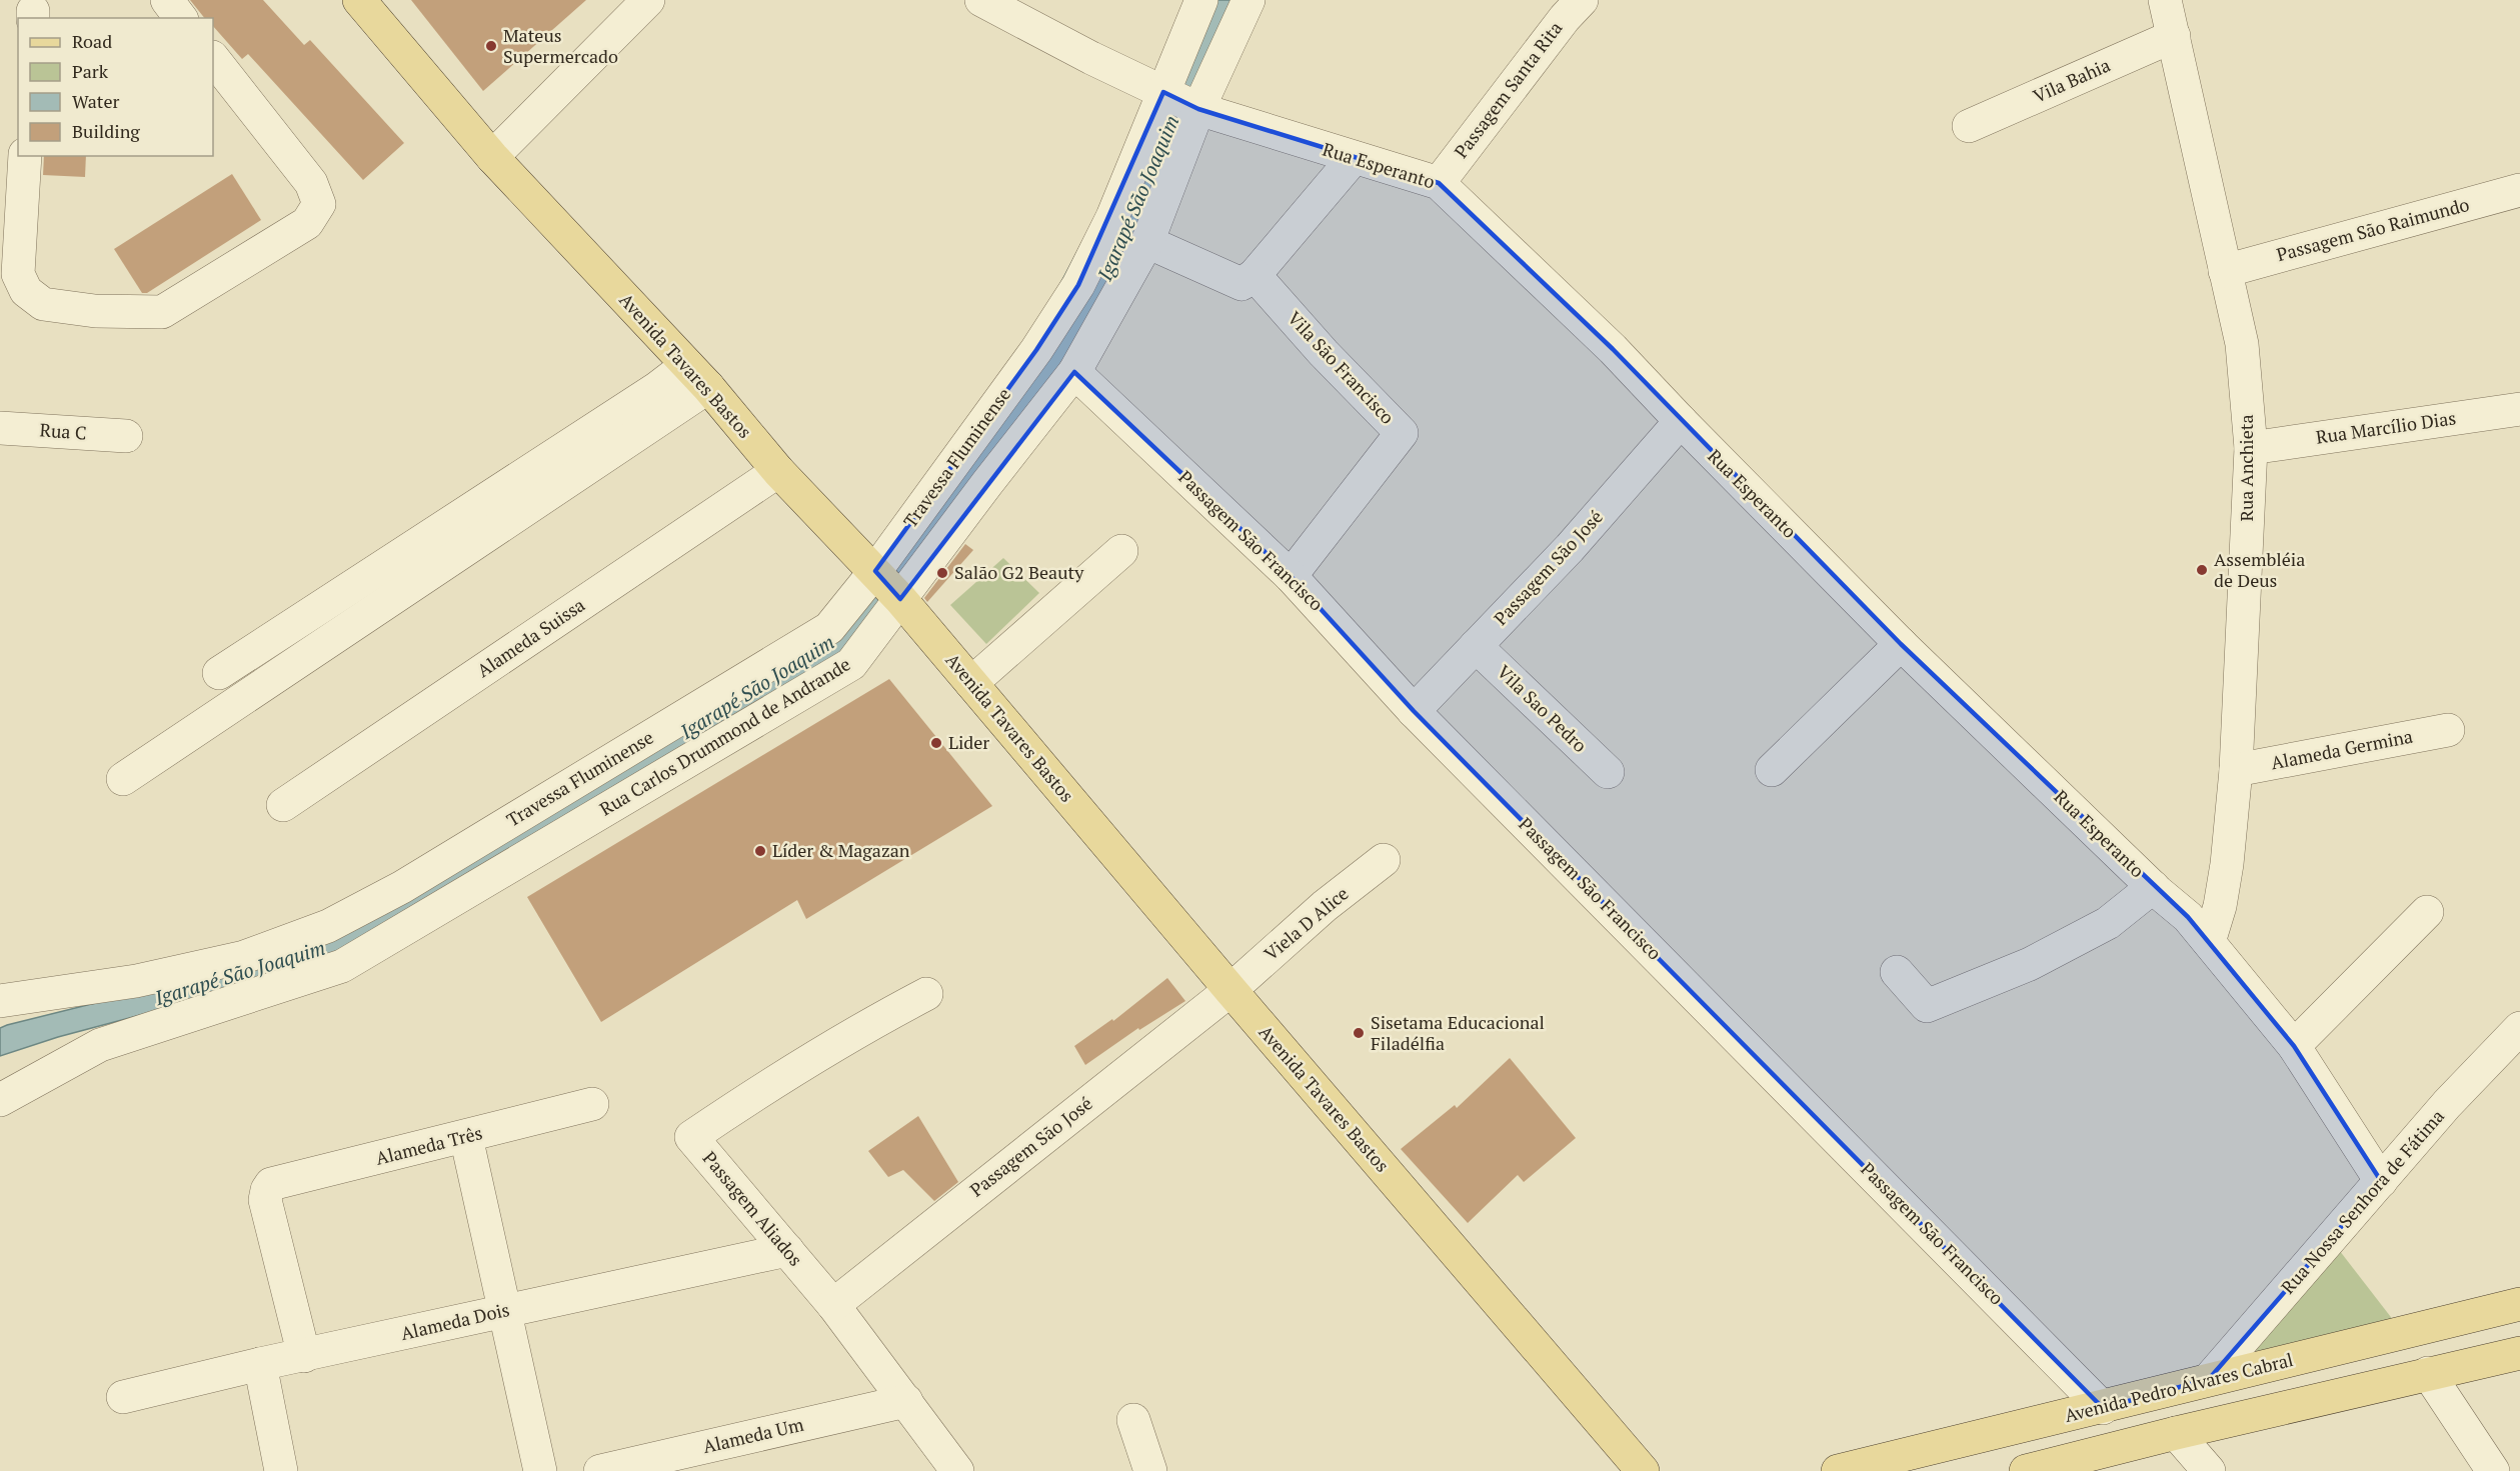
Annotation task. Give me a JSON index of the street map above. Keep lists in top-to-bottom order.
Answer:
{
  "streets": {
    "main road": ["Avenida Tavares Bastos", "Avenida Pedro Álvares Cabral"],
    "street": [
      "Vila Bahia",
      "Passagem Santa Rita",
      "Rua Esperanto",
      "Passagem São Raimundo",
      "Vila São Francisco",
      "Rua Marcílio Dias",
      "Rua C",
      "Travessa Fluminense",
      "Rua Anchieta",
      "Passagem São Francisco",
      "Passagem São José",
      "Alameda Suissa",
      "Vila Sao Pedro",
      "Rua Carlos Drummond de Andrande",
      "Alameda Germina",
      "Viela D Alice",
      "Alameda Três",
      "Rua Nossa Senhora de Fátima",
      "Passagem Aliados",
      "Alameda Dois",
      "Alameda Um"
    ]
  },
  "crossings": [
    ["Vila Bahia", "Rua Anchieta"],
    ["Passagem Santa Rita", "Rua Esperanto"],
    ["Rua Esperanto", "Travessa Fluminense"],
    ["Rua Esperanto", "Rua Anchieta"],
    ["Rua Esperanto", "Passagem São José"],
    ["Rua Esperanto", "Rua Carlos Drummond de Andrande"],
    ["Rua Esperanto", "Rua Nossa Senhora de Fátima"],
    ["Passagem São Raimundo", "Rua Anchieta"],
    ["Avenida Tavares Bastos", "Travessa Fluminense"],
    ["Avenida Tavares Bastos", "Passagem São José"],
    ["Avenida Tavares Bastos", "Alameda Suissa"],
    ["Avenida Tavares Bastos", "Rua Carlos Drummond de Andrande"],
    ["Avenida Tavares Bastos", "Viela D Alice"],
    ["Vila São Francisco", "Passagem São Francisco"],
    ["Rua Marcílio Dias", "Rua Anchieta"],
    ["Travessa Fluminense", "Rua Carlos Drummond de Andrande"],
    ["Rua Anchieta", "Alameda Germina"],
    ["Passagem São Francisco", "Passagem São José"],
    ["Passagem São Francisco", "Rua Carlos Drummond de Andrande"],
    ["Passagem São Francisco", "Avenida Pedro Álvares Cabral"],
    ["Passagem São José", "Vila Sao Pedro"],
    ["Passagem São José", "Viela D Alice"],
    ["Passagem São José", "Passagem Aliados"],
    ["Alameda Três", "Alameda Dois"],
    ["Rua Nossa Senhora de Fátima", "Avenida Pedro Álvares Cabral"],
    ["Passagem Aliados", "Alameda Dois"],
    ["Passagem Aliados", "Alameda Um"]
  ],
  "water": ["Igarapé São Joaquim"],
  "places": [
    "Mateus Supermercado",
    "Assembléia de Deus",
    "Salão G2 Beauty",
    "Lider",
    "Líder & Magazan",
    "Sisetama Educacional Filadélfia"
  ],
  "legend": [
    "Road",
    "Park",
    "Water",
    "Building"
  ]
}
